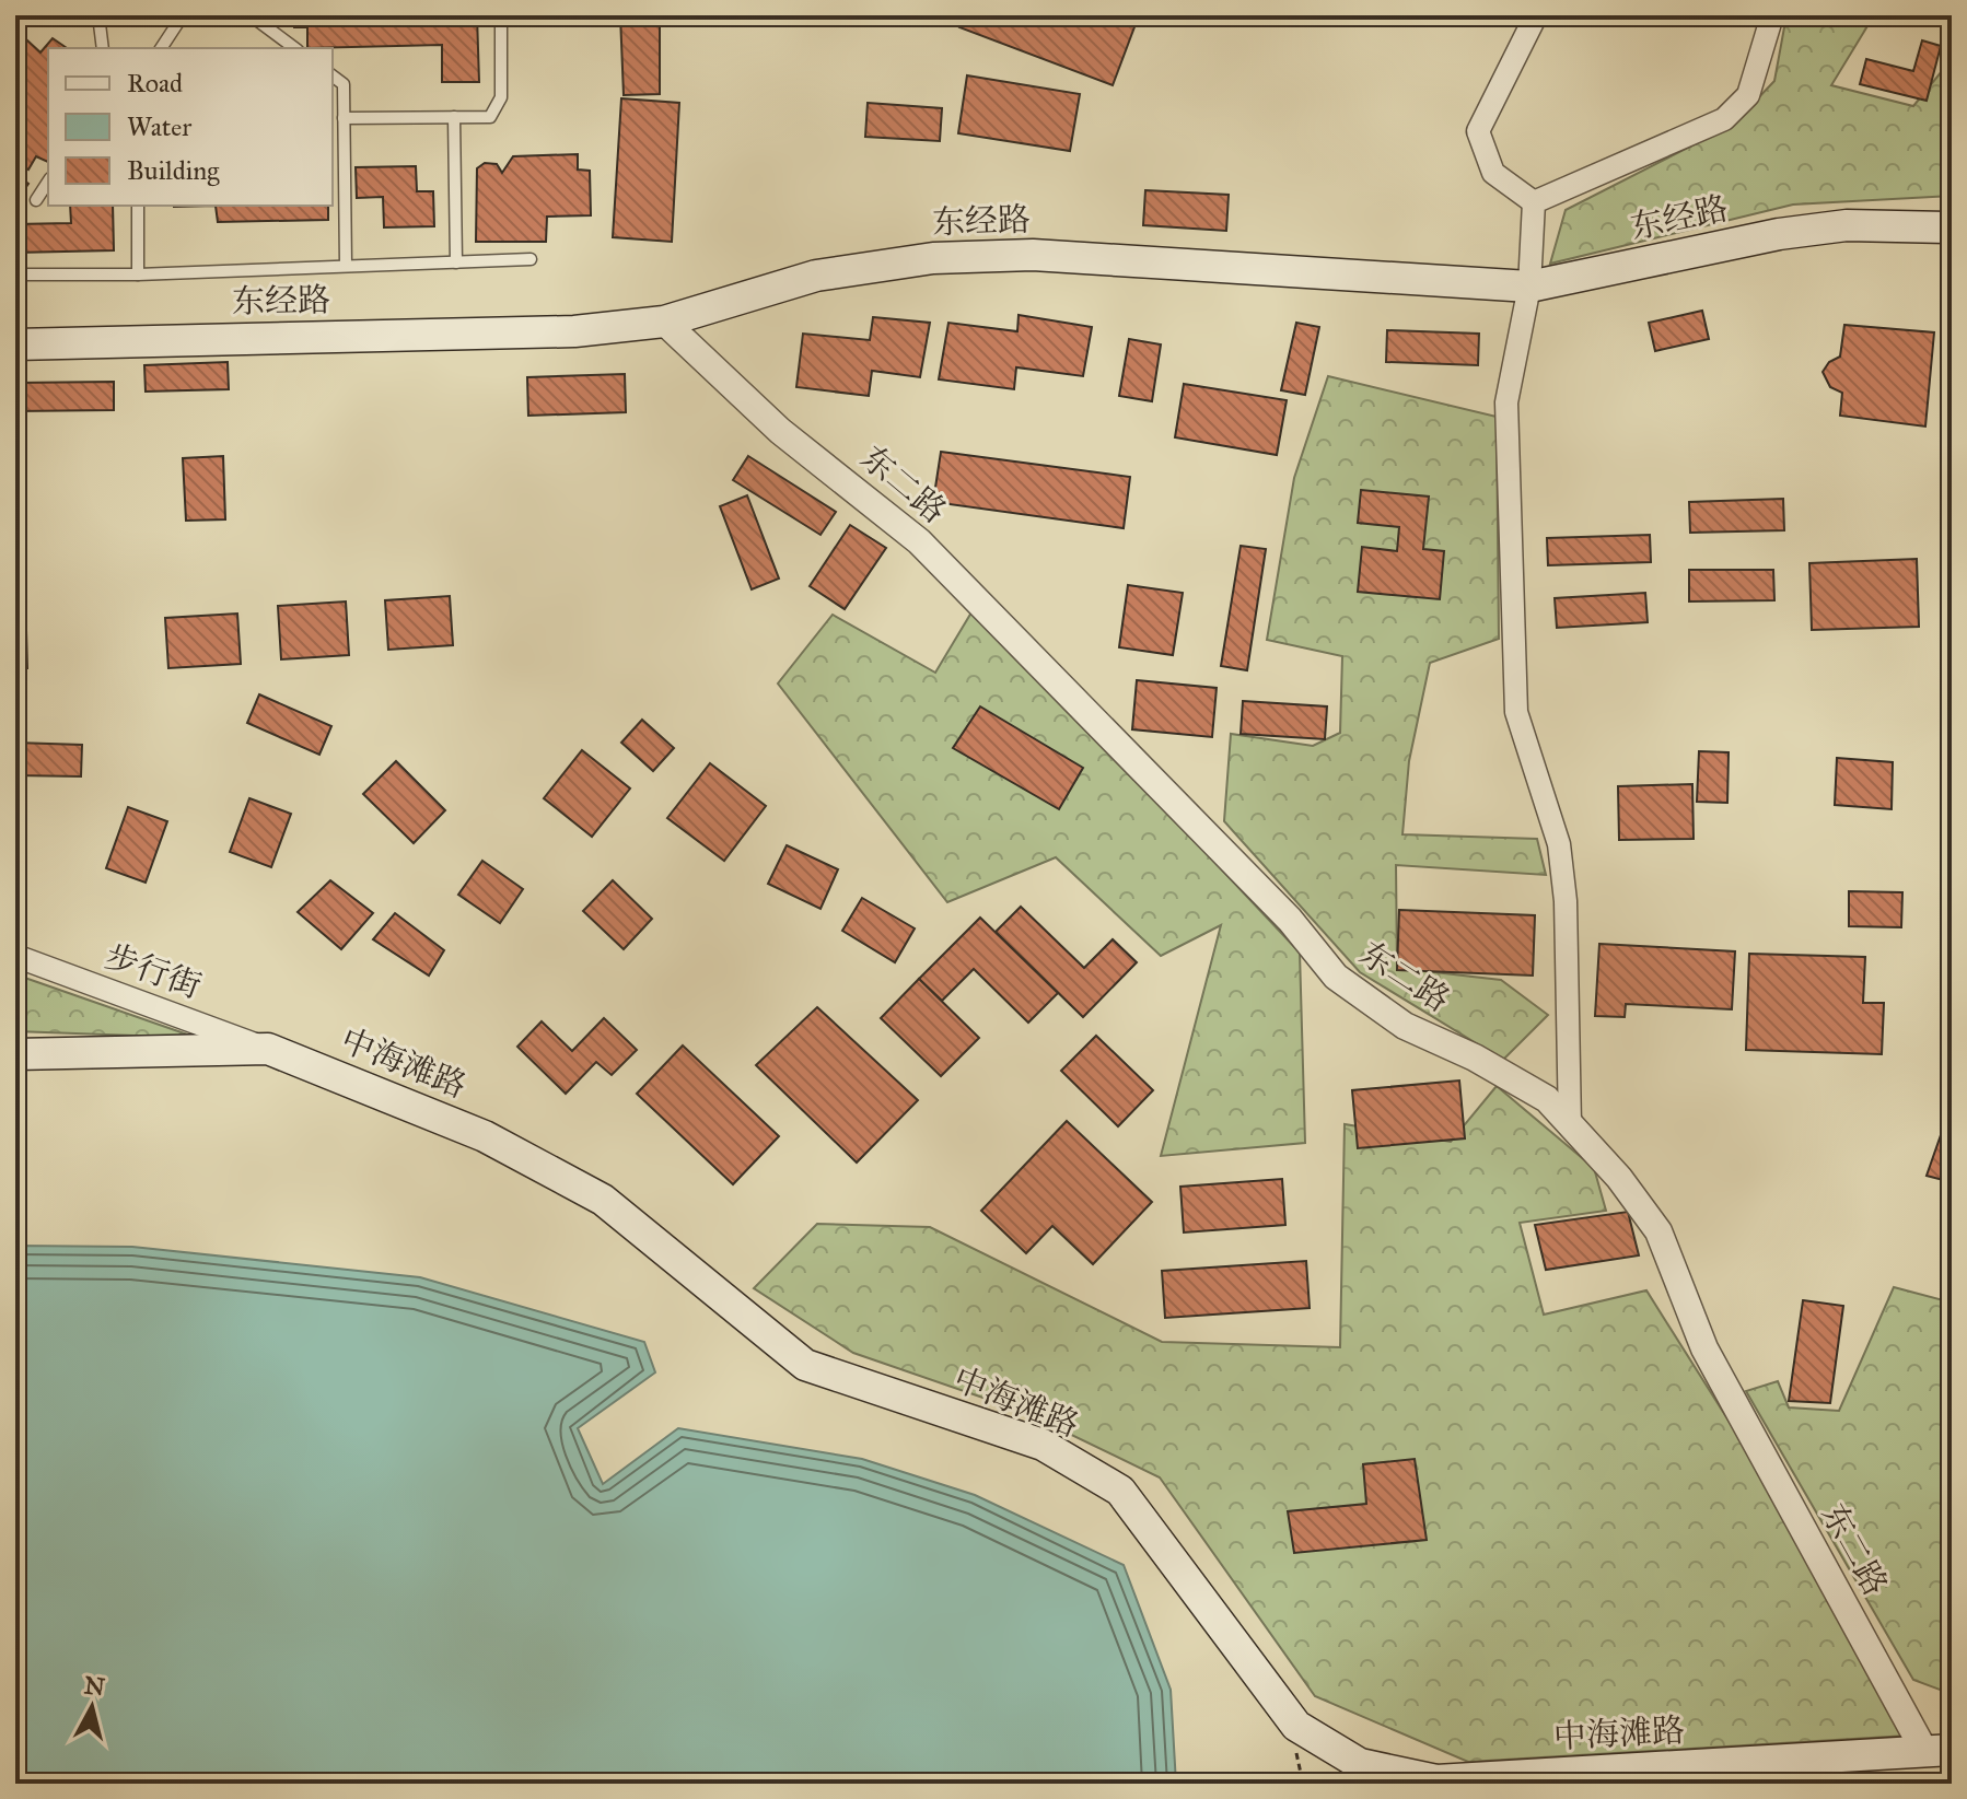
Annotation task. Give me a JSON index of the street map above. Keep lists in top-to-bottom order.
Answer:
{
  "streets": {
    "main road": ["东经路", "中海滩路"],
    "street": ["东二路", "步行街"]
  },
  "crossings": [
    ["东经路", "东二路"],
    ["东二路", "中海滩路"],
    ["步行街", "中海滩路"]
  ],
  "legend": ["Road", "Water", "Building"],
  "north": "top"
}
